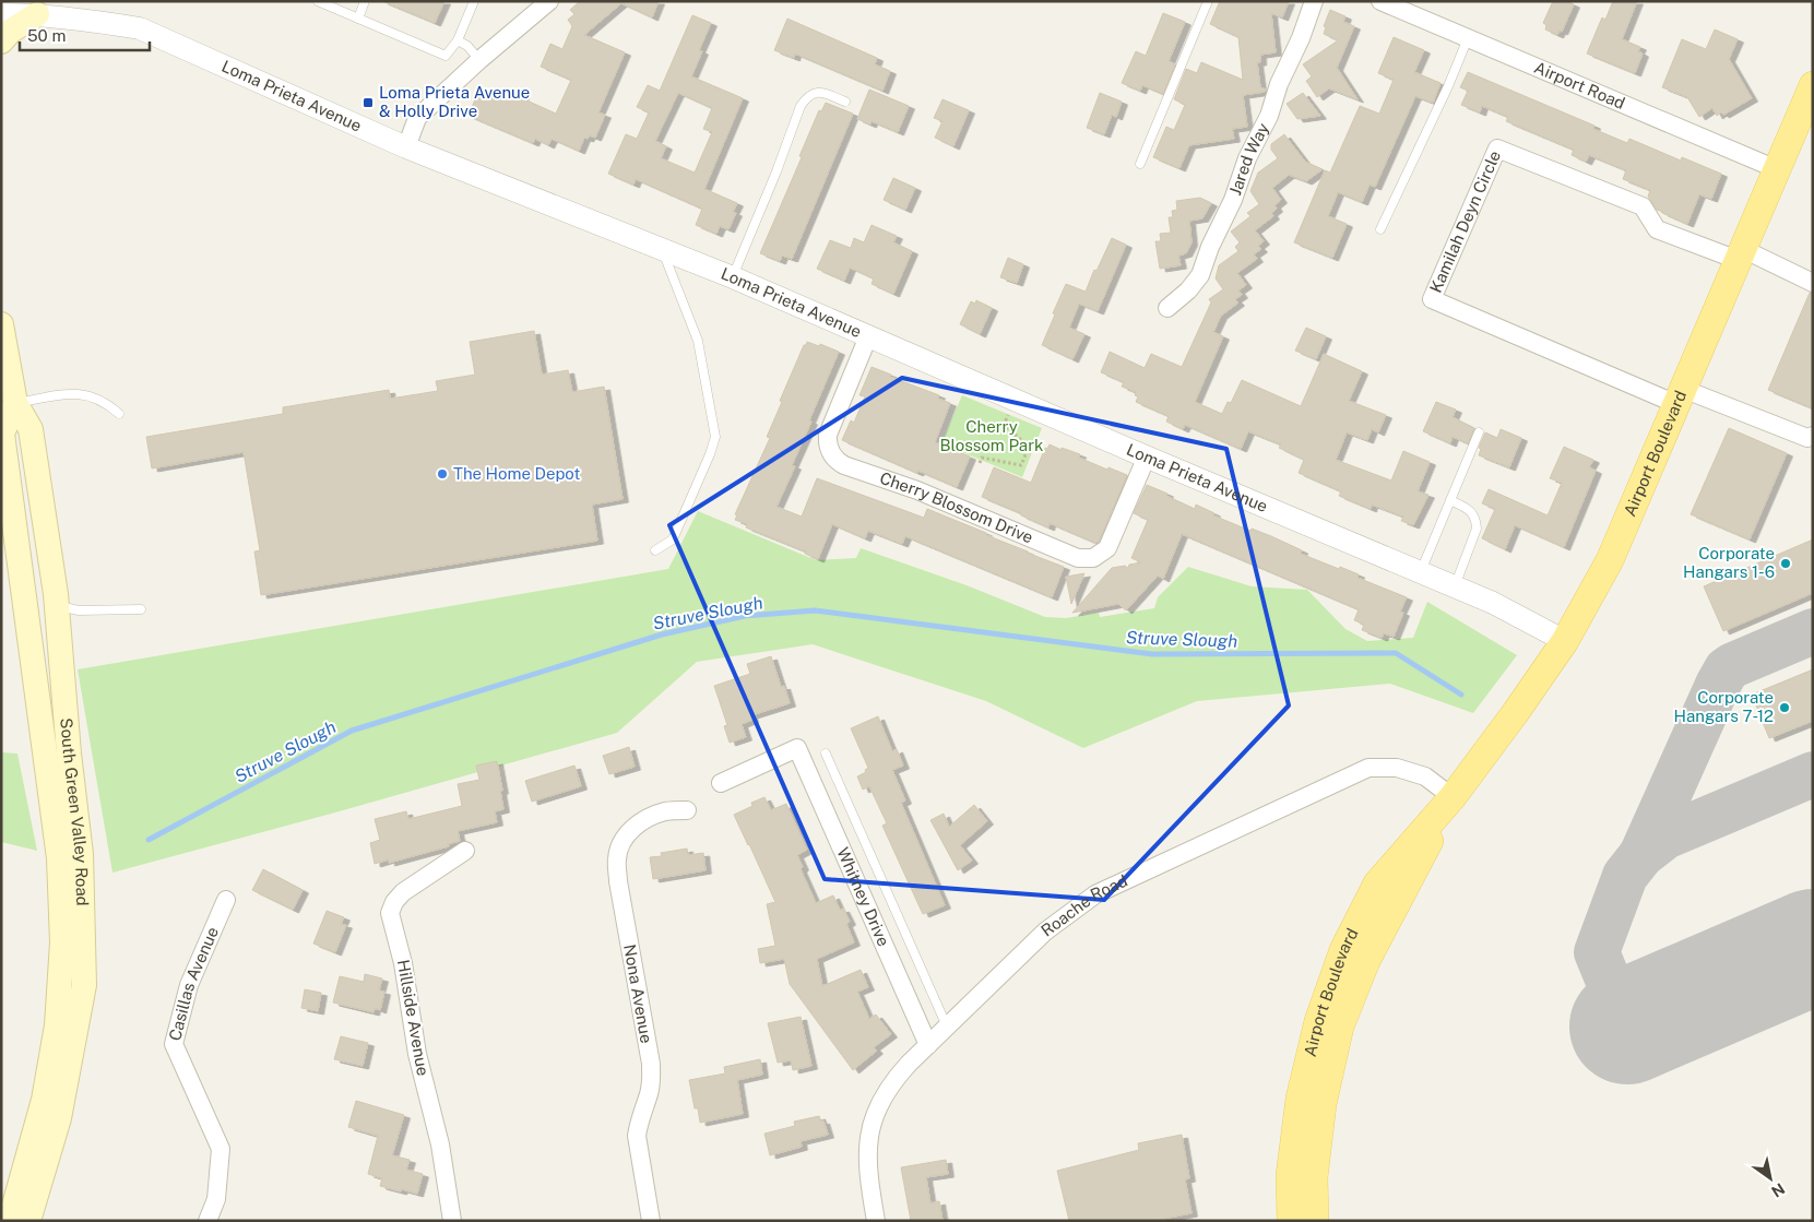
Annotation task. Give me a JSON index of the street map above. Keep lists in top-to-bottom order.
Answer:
{
  "streets": {
    "main road": ["Airport Boulevard", "South Green Valley Road"],
    "street": [
      "Airport Road",
      "Loma Prieta Avenue",
      "Jared Way",
      "Kamilah Deyn Circle",
      "Cherry Blossom Drive",
      "Whitney Drive",
      "Roache Road",
      "Casillas Avenue",
      "Nona Avenue",
      "Hillside Avenue"
    ]
  },
  "crossings": [
    ["Airport Road", "Airport Boulevard"],
    ["Loma Prieta Avenue", "Airport Boulevard"],
    ["Loma Prieta Avenue", "Cherry Blossom Drive"],
    ["Kamilah Deyn Circle", "Airport Boulevard"],
    ["Airport Boulevard", "Roache Road"],
    ["Whitney Drive", "Roache Road"]
  ],
  "water": ["Struve Slough"],
  "parks": ["Cherry Blossom Park"],
  "places": {
    "transit": ["Loma Prieta Avenue & Holly Drive"],
    "other": ["The Home Depot", "Corporate Hangars 1-6", "Corporate Hangars 7-12"]
  },
  "scale_bar": "50 m",
  "north": "bottom right"
}
